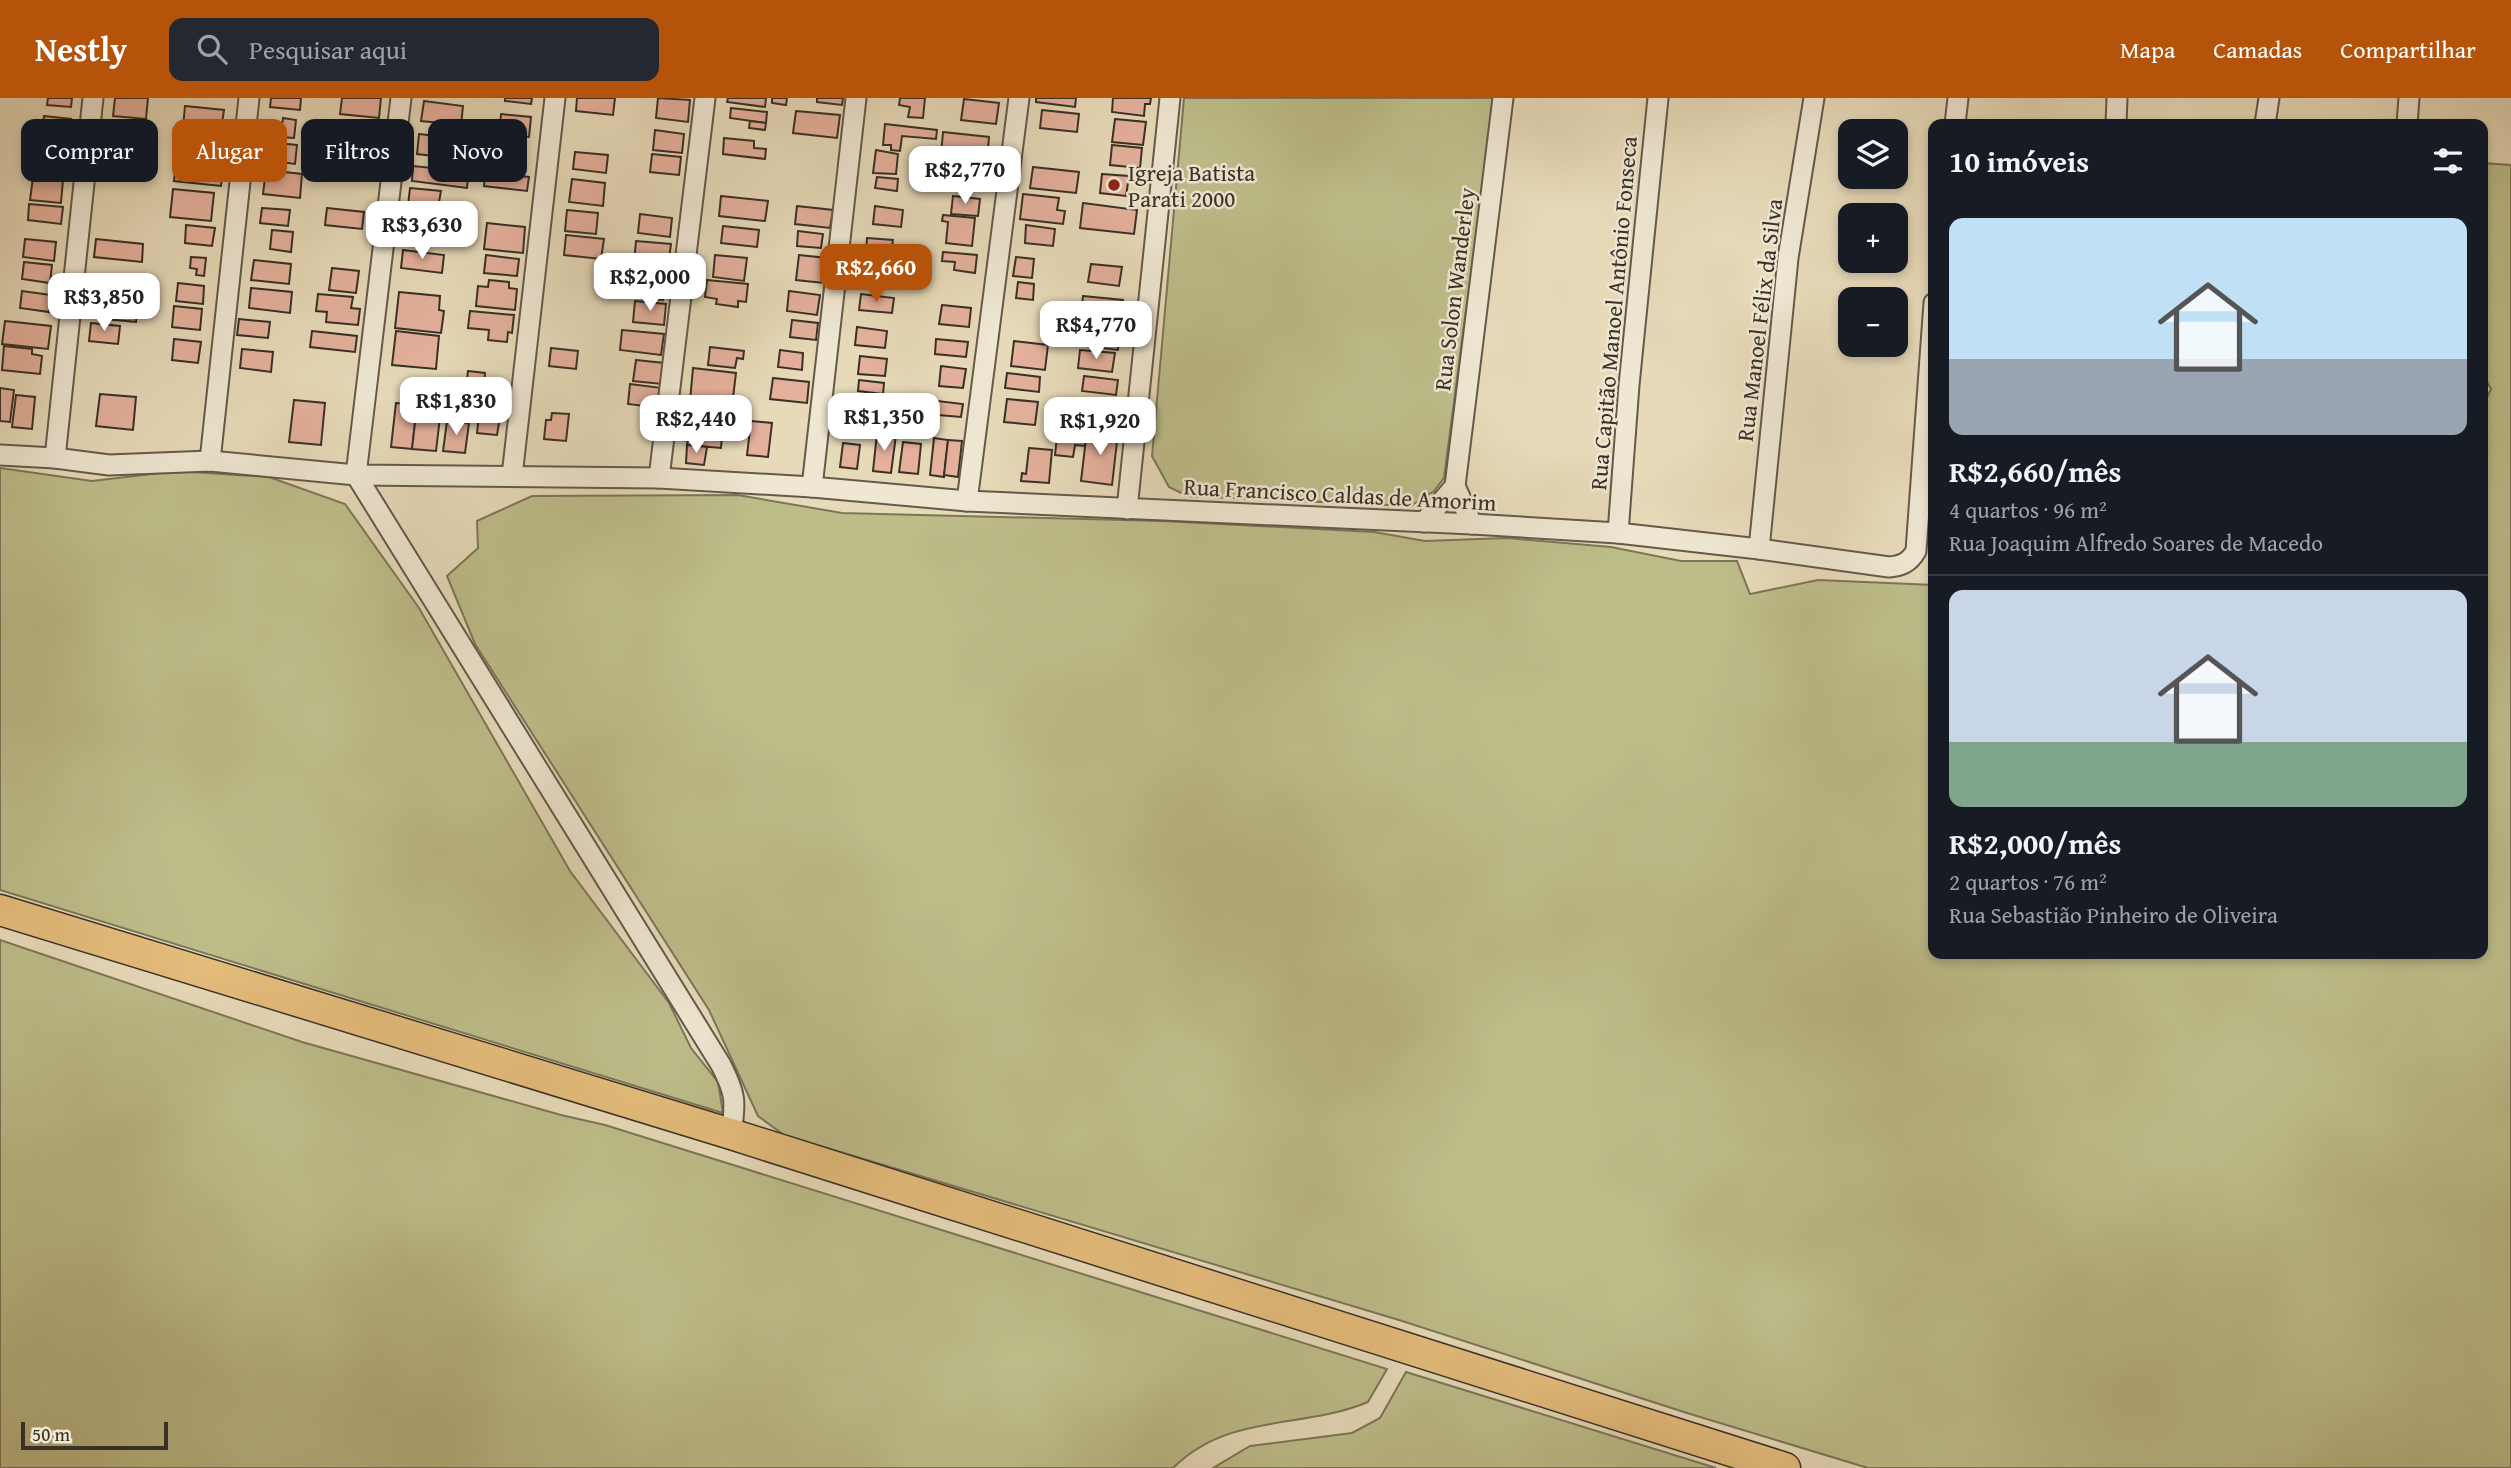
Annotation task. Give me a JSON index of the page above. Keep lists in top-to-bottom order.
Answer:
{
  "streets": {
    "street": [
      "Rua Solon Wanderley",
      "Rua Capitão Manoel Antônio Fonseca",
      "Rua Manoel Félix da Silva",
      "Rua Francisco Caldas de Amorim"
    ]
  },
  "crossings": [
    ["Rua Capitão Manoel Antônio Fonseca", "Rua Francisco Caldas de Amorim"],
    ["Rua Manoel Félix da Silva", "Rua Francisco Caldas de Amorim"]
  ],
  "places": ["Igreja Batista Parati 2000"],
  "scale_bar": "50 m",
  "page": {
    "header": "Nestly",
    "search": "Pesquisar aqui",
    "nav": ["Mapa", "Camadas", "Compartilhar"],
    "map_buttons": ["+", "−"],
    "chip": [
      "Comprar",
      "Alugar",
      "Filtros",
      "Novo"
    ],
    "heading": "10 imóveis",
    "price": [
      "R$2,770",
      "R$3,630",
      "R$2,660",
      "R$2,000",
      "R$3,850",
      "R$4,770",
      "R$1,830",
      "R$1,350",
      "R$2,440",
      "R$1,920"
    ],
    "list": [
      {
        "name": "R$2,660/mês",
        "note": "4 quartos · 96 m² · Rua Joaquim Alfredo Soares de Macedo"
      },
      {
        "name": "R$2,000/mês",
        "note": "2 quartos · 76 m² · Rua Sebastião Pinheiro de Oliveira"
      }
    ],
    "scale": "50 m"
  }
}
